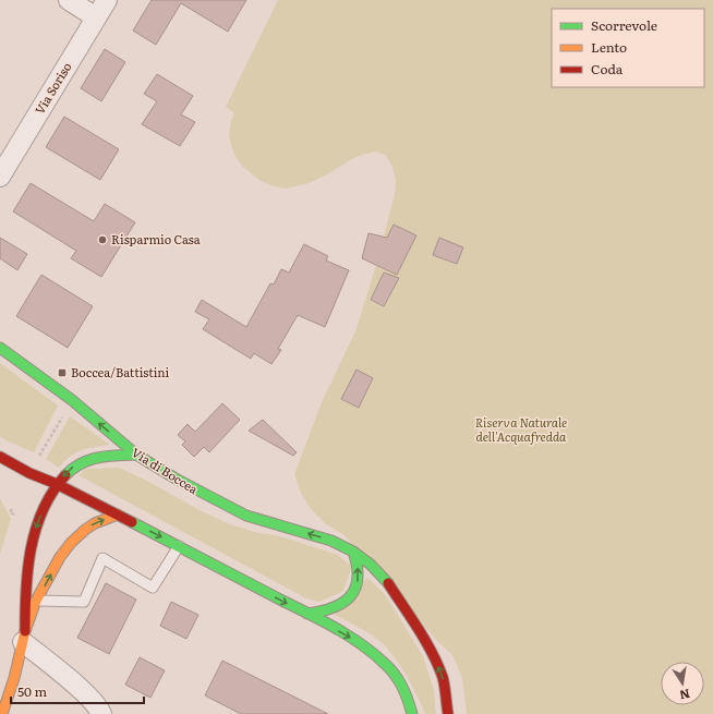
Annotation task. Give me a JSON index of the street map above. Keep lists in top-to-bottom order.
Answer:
{
  "streets": {
    "main road": ["Via di Boccea"],
    "street": ["Via Soriso"]
  },
  "parks": ["Riserva Naturale dell'Acquafredda"],
  "places": {
    "other": ["Risparmio Casa"],
    "transit": ["Boccea/Battistini"]
  },
  "legend": ["Scorrevole", "Lento", "Coda"],
  "scale_bar": "50 m",
  "north": "bottom"
}
